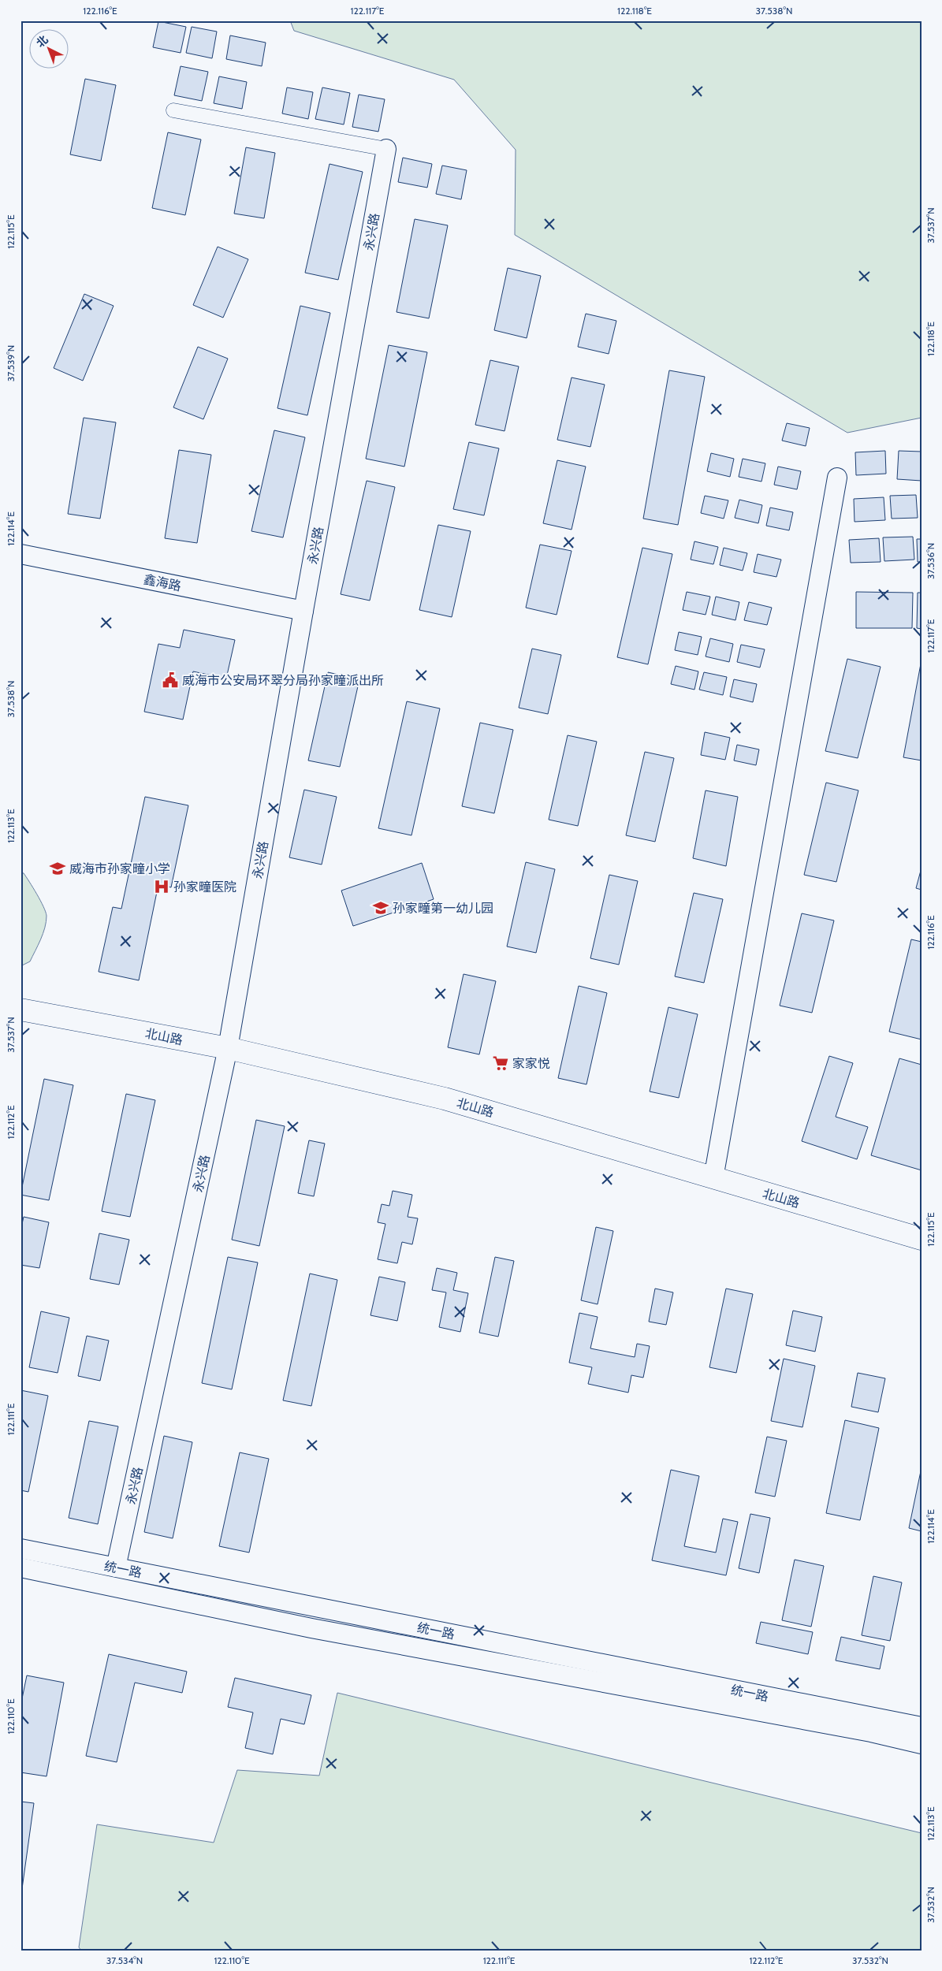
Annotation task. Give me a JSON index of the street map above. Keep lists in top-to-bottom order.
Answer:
{
  "streets": {
    "main road": ["北山路"],
    "street": ["永兴路", "鑫海路", "统一路"]
  },
  "crossings": [
    ["永兴路", "鑫海路"],
    ["永兴路", "北山路"],
    ["永兴路", "统一路"]
  ],
  "places": {
    "public building": ["威海市公安局环翠分局孙家疃派出所"],
    "school or university": ["威海市孙家疃小学", "孙家疃第一幼儿园"],
    "hospital": ["孙家疃医院"],
    "supermarket": ["家家悦"]
  },
  "north": "top left",
  "coordinates": [
    "122.116°E",
    "122.117°E",
    "122.118°E",
    "37.538°N",
    "37.537°N",
    "122.115°E",
    "37.539°N",
    "122.114°E",
    "37.536°N",
    "122.113°E",
    "122.112°E",
    "122.111°E",
    "122.110°E",
    "37.532°N",
    "37.534°N"
  ]
}
